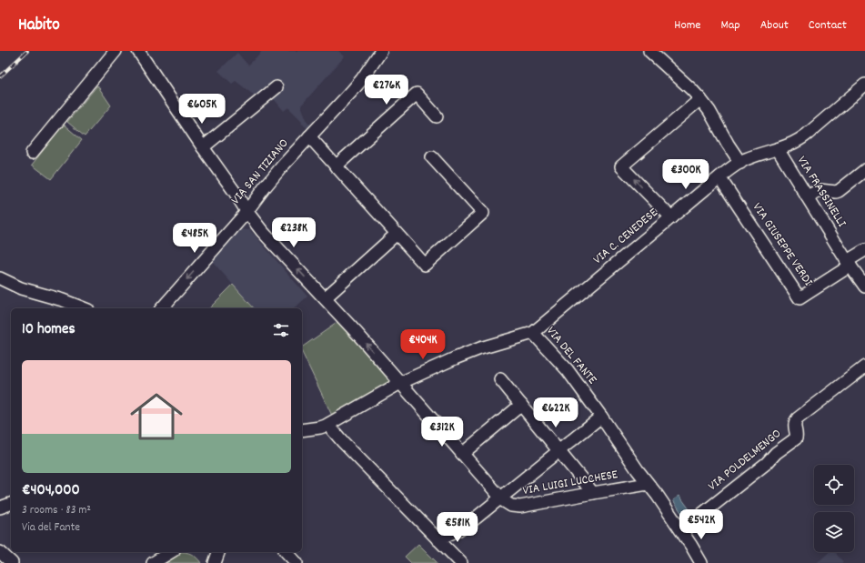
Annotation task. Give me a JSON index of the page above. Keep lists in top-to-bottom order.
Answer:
{
  "streets": {
    "street": [
      "VIA SAN TIZIANO",
      "VIA FRASSINELLI",
      "VIA C. CENEDESE",
      "VIA GIUSEPPE VERDI",
      "VIA DEL FANTE",
      "VIA POLDELMENGO",
      "VIA LUIGI LUCCHESE"
    ]
  },
  "crossings": [
    ["VIA SAN TIZIANO", "VIA LUIGI LUCCHESE"],
    ["VIA FRASSINELLI", "VIA C. CENEDESE"],
    ["VIA FRASSINELLI", "VIA GIUSEPPE VERDI"],
    ["VIA C. CENEDESE", "VIA GIUSEPPE VERDI"],
    ["VIA C. CENEDESE", "VIA DEL FANTE"],
    ["VIA DEL FANTE", "VIA POLDELMENGO"],
    ["VIA DEL FANTE", "VIA LUIGI LUCCHESE"]
  ],
  "one_way": ["VIA SAN TIZIANO"],
  "page": {
    "header": "Habito",
    "nav": [
      "Home",
      "Map",
      "About",
      "Contact"
    ],
    "price": [
      "€276K",
      "€605K",
      "€300K",
      "€238K",
      "€485K",
      "€404K",
      "€622K",
      "€312K",
      "€542K",
      "€581K"
    ],
    "heading": "10 homes",
    "list": [
      {
        "name": "€404,000",
        "note": "3 rooms · 83 m² · Via del Fante"
      }
    ]
  }
}
